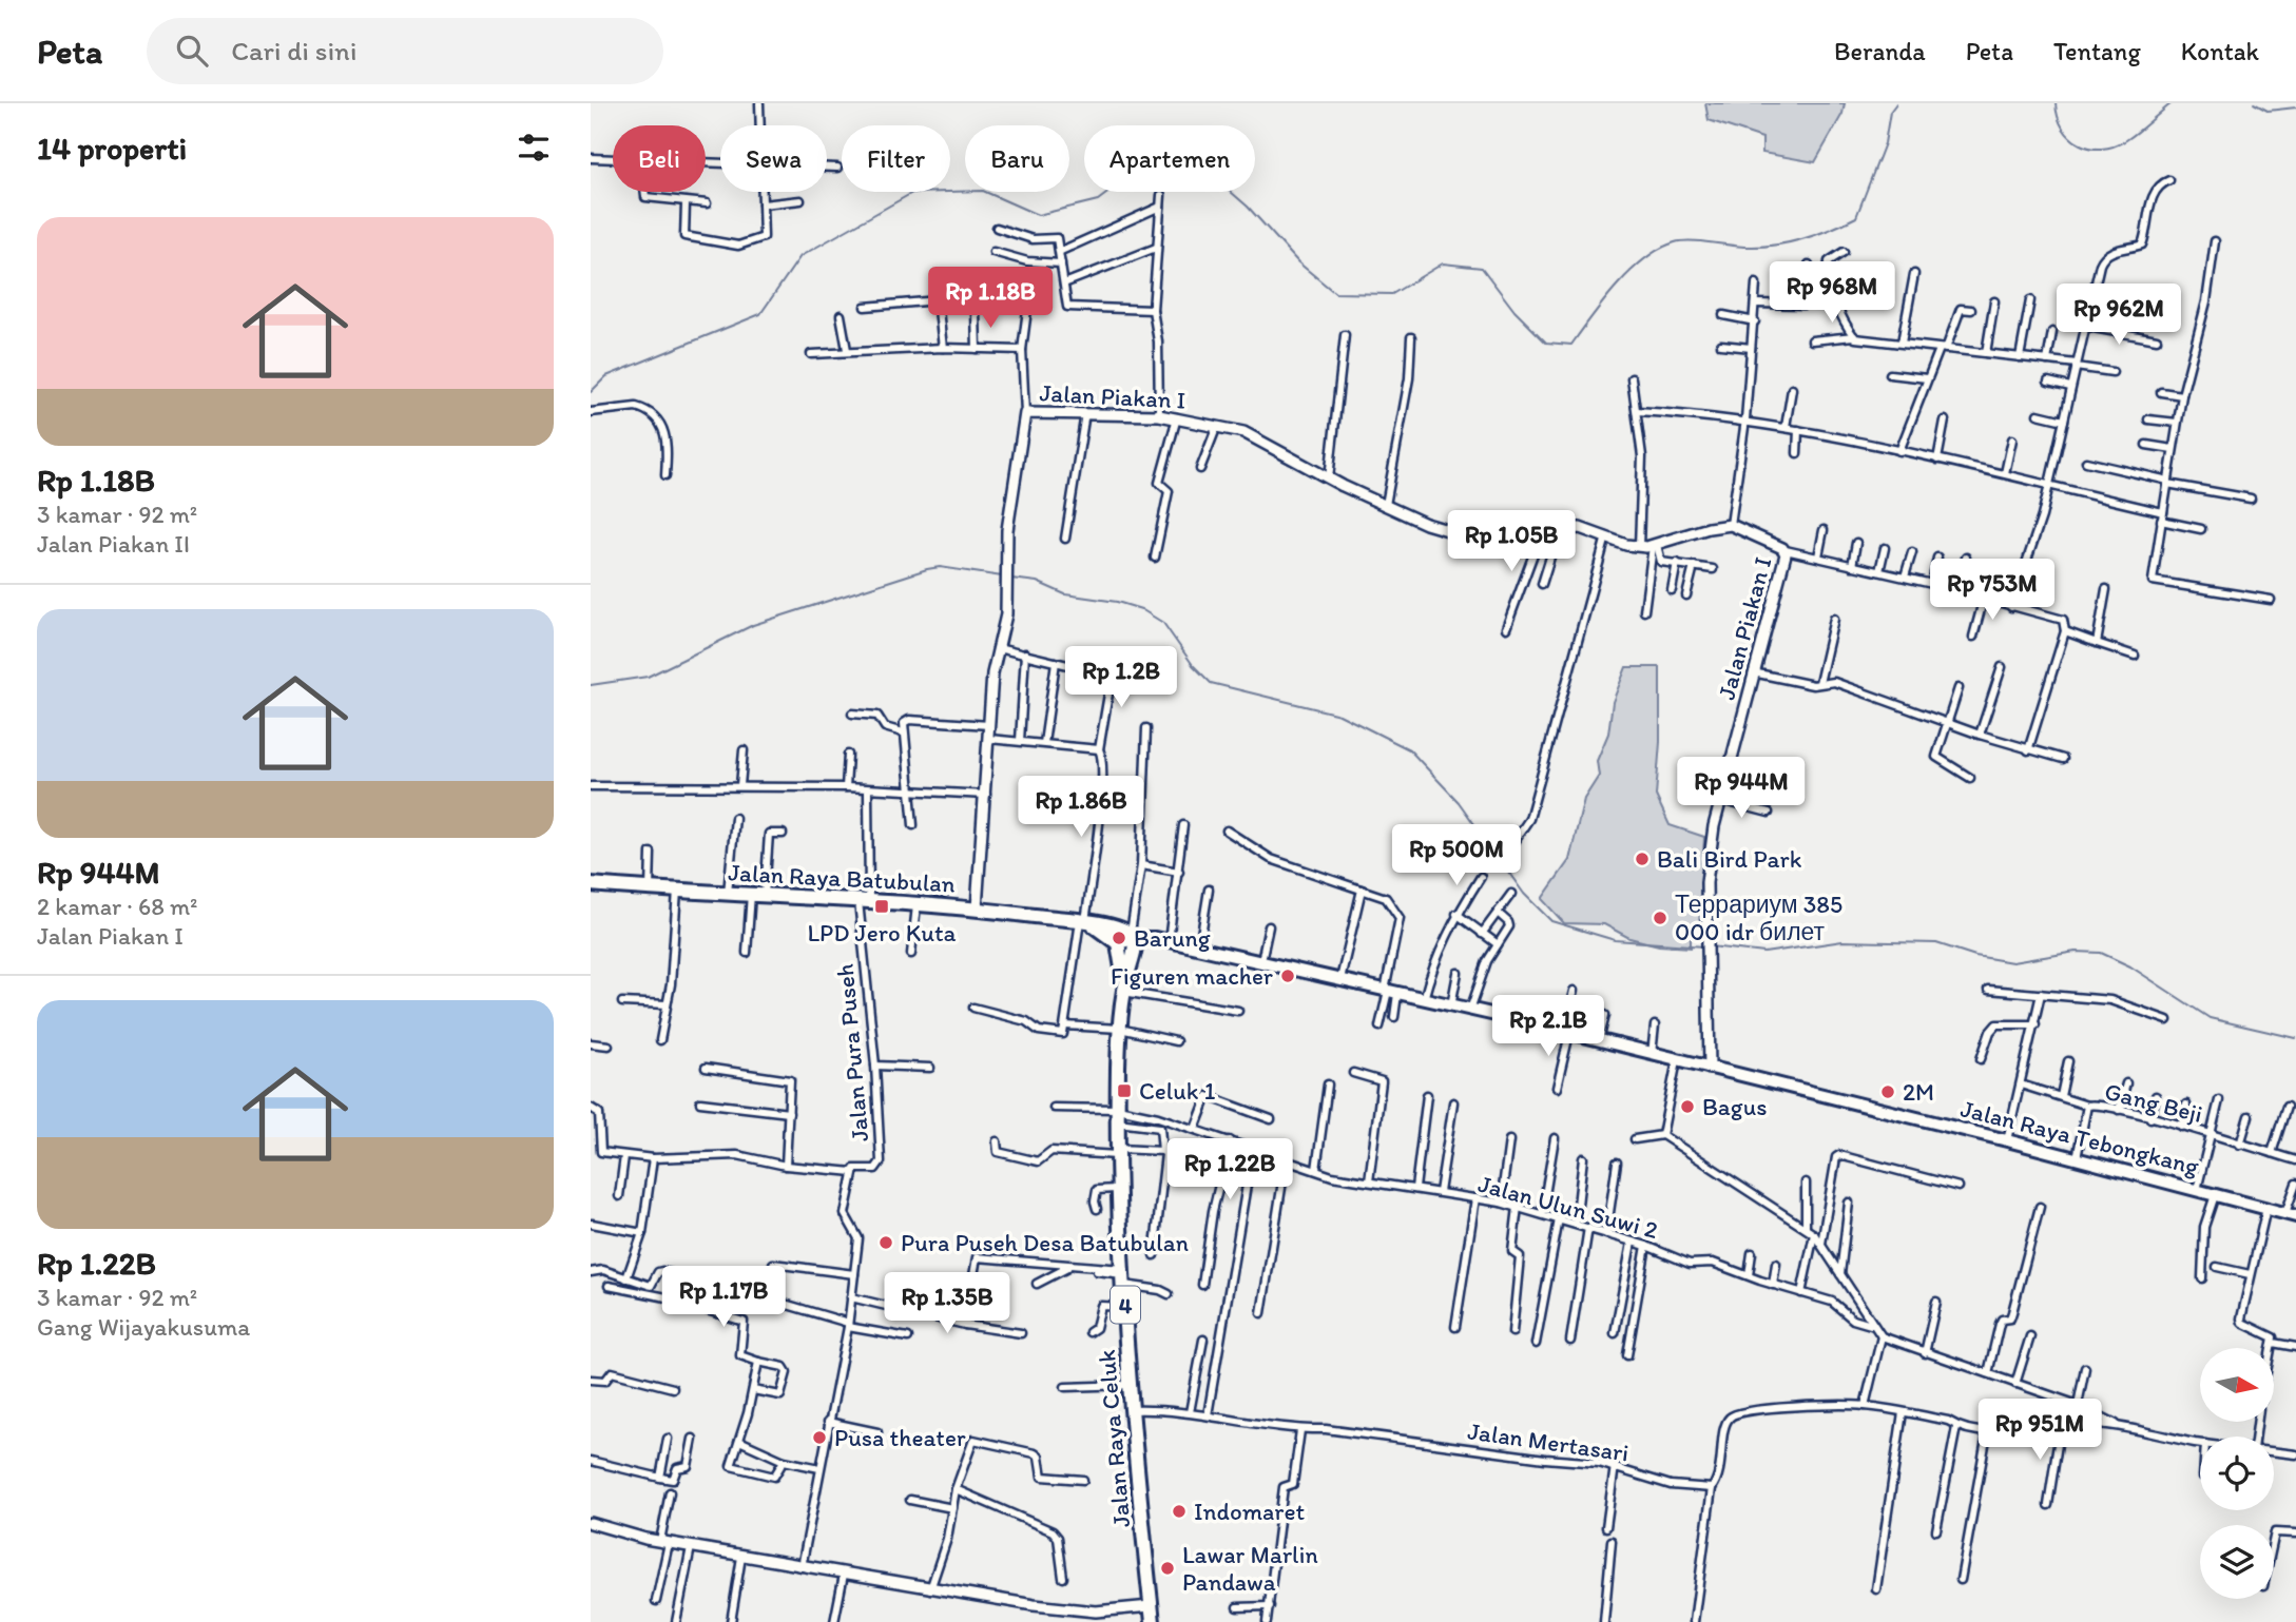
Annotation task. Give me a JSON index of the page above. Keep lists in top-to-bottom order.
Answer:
{
  "streets": {
    "highway": ["Jalan Raya Batubulan", "4", "Jalan Raya Celuk"],
    "main road": ["Jalan Raya Tebongkang"],
    "street": [
      "Jalan Piakan I",
      "Jalan Pura Puseh",
      "Gang Beji",
      "Jalan Ulun Suwi 2",
      "Jalan Mertasari"
    ]
  },
  "crossings": [
    ["Jalan Piakan I", "Jalan Raya Tebongkang"],
    ["Jalan Raya Batubulan", "Jalan Pura Puseh"],
    ["Jalan Raya Batubulan", "Jalan Raya Tebongkang"],
    ["Jalan Raya Batubulan", "Jalan Raya Celuk"],
    ["Gang Beji", "Jalan Raya Tebongkang"],
    ["Jalan Raya Tebongkang", "Jalan Raya Celuk"],
    ["Jalan Ulun Suwi 2", "Jalan Raya Celuk"],
    ["Jalan Raya Celuk", "Jalan Mertasari"]
  ],
  "places": {
    "other": [
      "Bali Bird Park",
      "Террариум 385 000 idr билет",
      "Barung",
      "Figuren macher",
      "2M",
      "Bagus",
      "Pura Puseh Desa Batubulan",
      "Pusa theater",
      "Indomaret",
      "Lawar Marlin Pandawa"
    ],
    "transit": ["LPD Jero Kuta", "Celuk 1"]
  },
  "north": "right",
  "page": {
    "header": "Peta",
    "search": "Cari di sini",
    "nav": [
      "Beranda",
      "Peta",
      "Tentang",
      "Kontak"
    ],
    "heading": "14 properti",
    "chip": [
      "Beli",
      "Sewa",
      "Filter",
      "Baru",
      "Apartemen"
    ],
    "list": [
      {
        "name": "Rp 1.18B",
        "note": "3 kamar · 92 m² · Jalan Piakan II"
      },
      {
        "name": "Rp 944M",
        "note": "2 kamar · 68 m² · Jalan Piakan I"
      },
      {
        "name": "Rp 1.22B",
        "note": "3 kamar · 92 m² · Gang Wijayakusuma"
      }
    ],
    "price": [
      "Rp 968M",
      "Rp 1.18B",
      "Rp 962M",
      "Rp 1.05B",
      "Rp 753M",
      "Rp 1.2B",
      "Rp 944M",
      "Rp 1.86B",
      "Rp 500M",
      "Rp 2.1B",
      "Rp 1.22B",
      "Rp 1.17B",
      "Rp 1.35B",
      "Rp 951M"
    ]
  }
}
